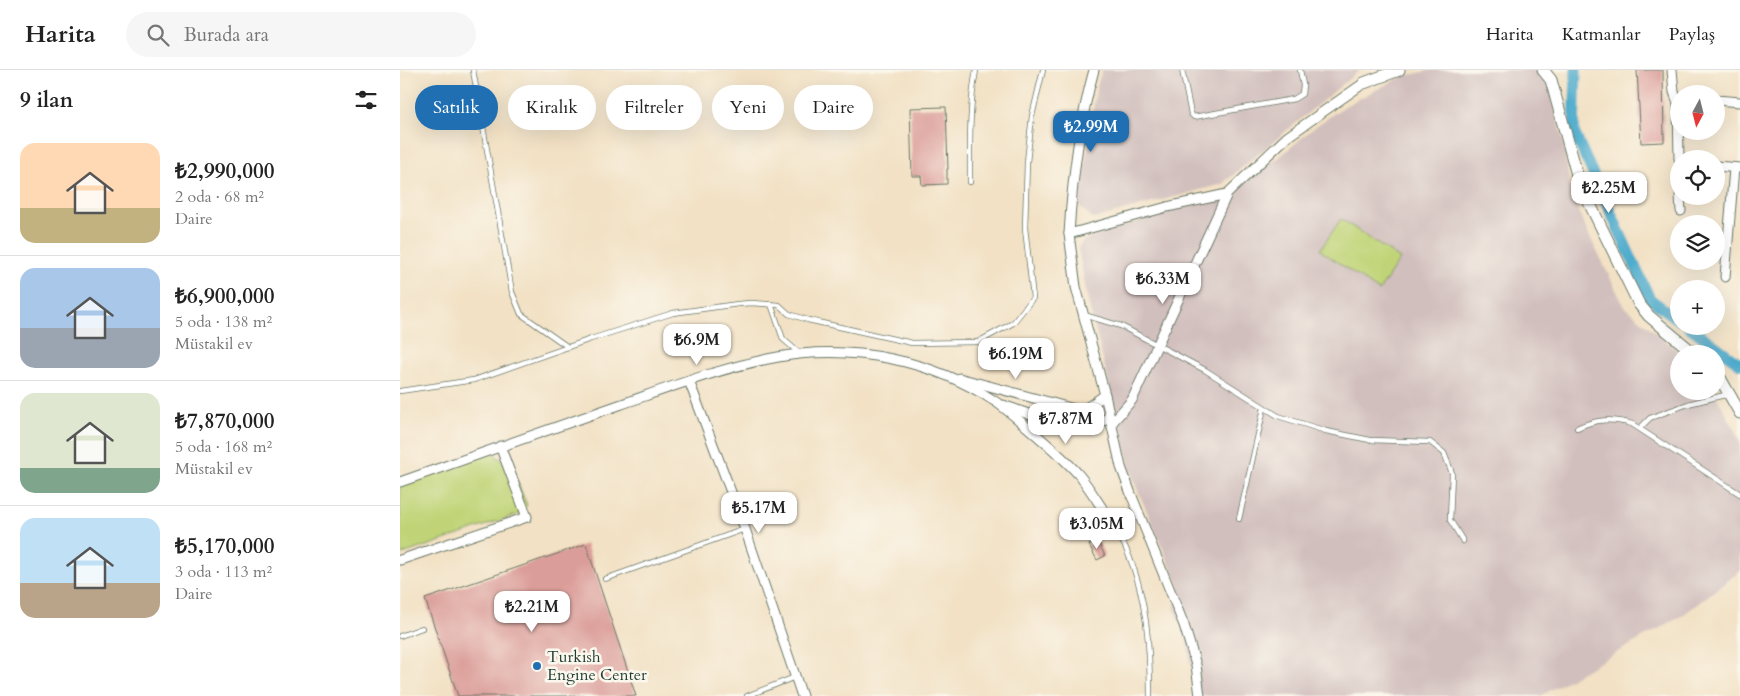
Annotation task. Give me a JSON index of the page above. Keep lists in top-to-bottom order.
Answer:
{
  "places": ["Turkish Engine Center"],
  "north": "bottom",
  "page": {
    "header": "Harita",
    "search": "Burada ara",
    "nav": ["Harita", "Katmanlar", "Paylaş"],
    "heading": "9 ilan",
    "map_buttons": ["+", "−"],
    "chip": [
      "Satılık",
      "Kiralık",
      "Filtreler",
      "Yeni",
      "Daire"
    ],
    "price": [
      "₺2.99M",
      "₺2.25M",
      "₺6.33M",
      "₺6.9M",
      "₺6.19M",
      "₺7.87M",
      "₺5.17M",
      "₺3.05M",
      "₺2.21M"
    ],
    "list": [
      {
        "name": "₺2,990,000",
        "note": "2 oda · 68 m² · Daire"
      },
      {
        "name": "₺6,900,000",
        "note": "5 oda · 138 m² · Müstakil ev"
      },
      {
        "name": "₺7,870,000",
        "note": "5 oda · 168 m² · Müstakil ev"
      },
      {
        "name": "₺5,170,000",
        "note": "3 oda · 113 m² · Daire"
      }
    ]
  }
}
